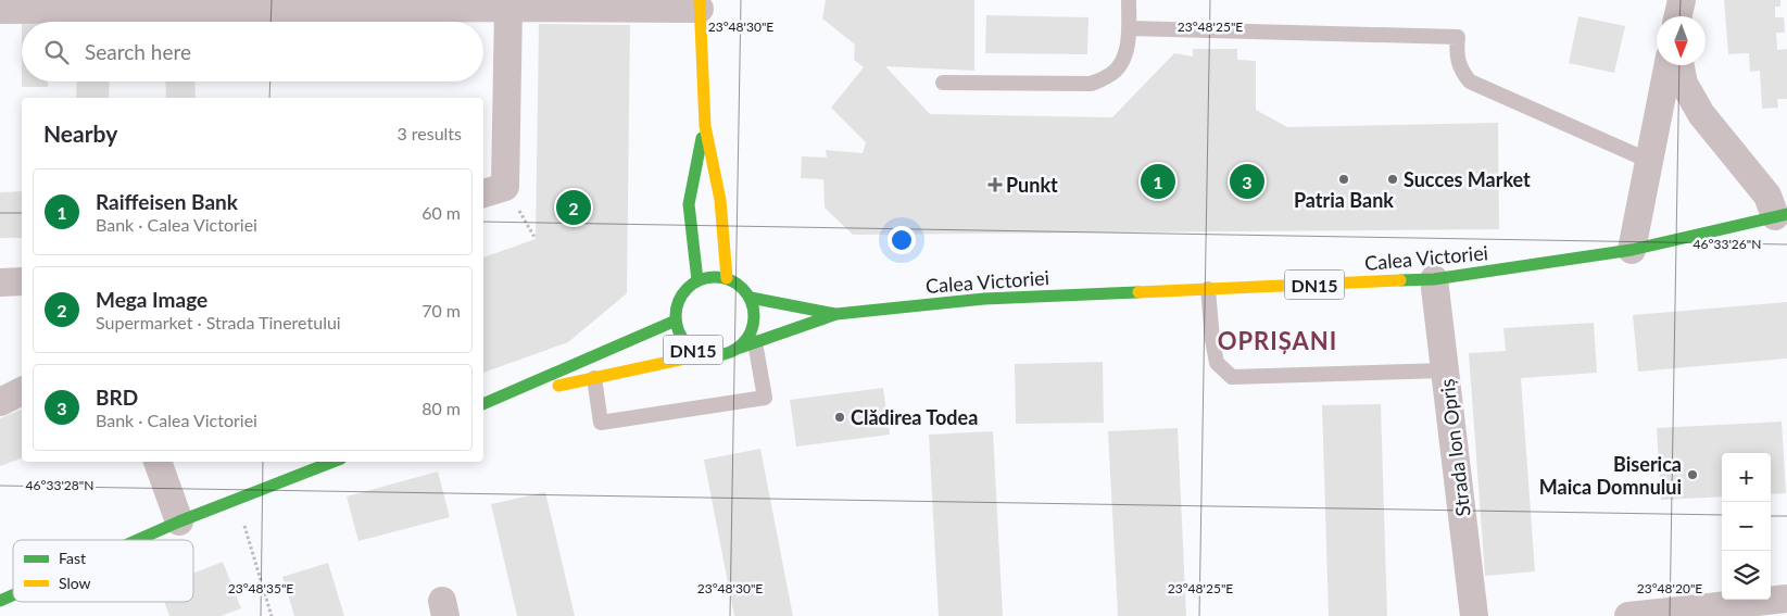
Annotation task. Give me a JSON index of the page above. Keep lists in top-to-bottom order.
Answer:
{
  "streets": {
    "main road": ["Calea Victoriei", "DN15"],
    "street": ["Strada Ion Opriș"]
  },
  "crossings": [
    ["Calea Victoriei", "DN15"],
    ["Calea Victoriei", "Strada Ion Opriș"]
  ],
  "districts": ["OPRIȘANI"],
  "places": {
    "other": [
      "Patria Bank",
      "Succes Market",
      "Clădirea Todea",
      "Biserica Maica Domnului"
    ],
    "health": ["Punkt"]
  },
  "legend": ["Fast", "Slow"],
  "north": "bottom",
  "page": {
    "search": "Search here",
    "heading": ["Nearby", "3 results"],
    "pins": ["1", "3", "2"],
    "list": [
      {
        "mark": "1",
        "name": "Raiffeisen Bank",
        "note": "Bank · Calea Victoriei",
        "value": "60 m"
      },
      {
        "mark": "2",
        "name": "Mega Image",
        "note": "Supermarket · Strada Tineretului",
        "value": "70 m"
      },
      {
        "mark": "3",
        "name": "BRD",
        "note": "Bank · Calea Victoriei",
        "value": "80 m"
      }
    ],
    "map_buttons": ["+", "−"]
  },
  "coordinates": [
    "23°48'30\"E",
    "23°48'25\"E",
    "46°33'26\"N",
    "46°33'28\"N",
    "23°48'35\"E",
    "23°48'20\"E"
  ]
}
